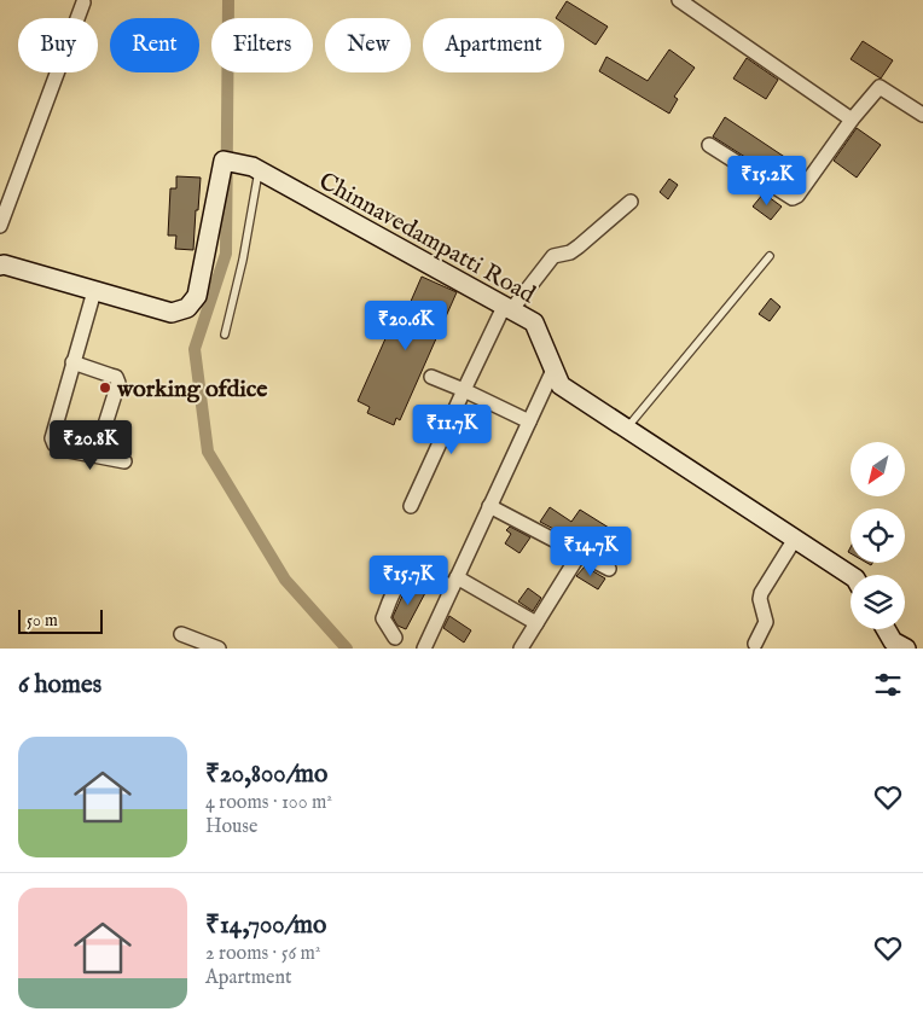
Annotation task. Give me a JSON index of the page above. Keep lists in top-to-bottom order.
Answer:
{
  "streets": {
    "street": ["Chinnavedampatti Road"]
  },
  "places": ["working ofdice"],
  "scale_bar": "50 m",
  "north": "bottom left",
  "page": {
    "chip": [
      "Buy",
      "Rent",
      "Filters",
      "New",
      "Apartment"
    ],
    "price": [
      "₹15.2K",
      "₹20.6K",
      "₹11.7K",
      "₹20.8K",
      "₹14.7K",
      "₹15.7K"
    ],
    "scale": "50 m",
    "heading": "6 homes",
    "list": [
      {
        "name": "₹20,800/mo",
        "note": "4 rooms · 100 m² · House"
      },
      {
        "name": "₹14,700/mo",
        "note": "2 rooms · 56 m² · Apartment"
      }
    ]
  }
}
